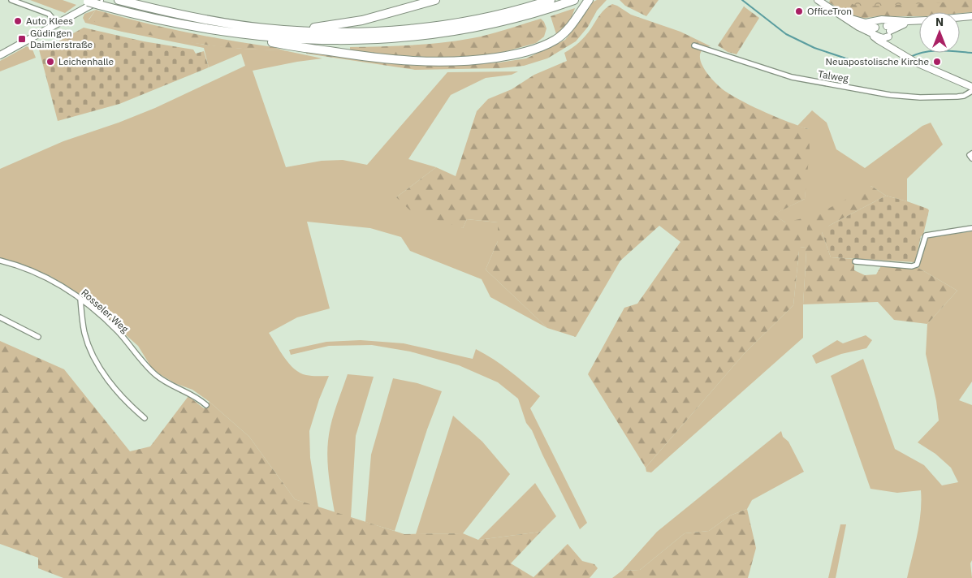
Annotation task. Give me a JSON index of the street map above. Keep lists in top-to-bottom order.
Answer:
{
  "streets": {
    "street": ["Talweg", "Rosseler Weg"]
  },
  "places": {
    "other": [
      "OfficeTron",
      "Auto Klees",
      "Leichenhalle",
      "Neuapostolische Kirche"
    ],
    "transit": ["Güdingen Daimlerstraße"]
  },
  "north": "top"
}
